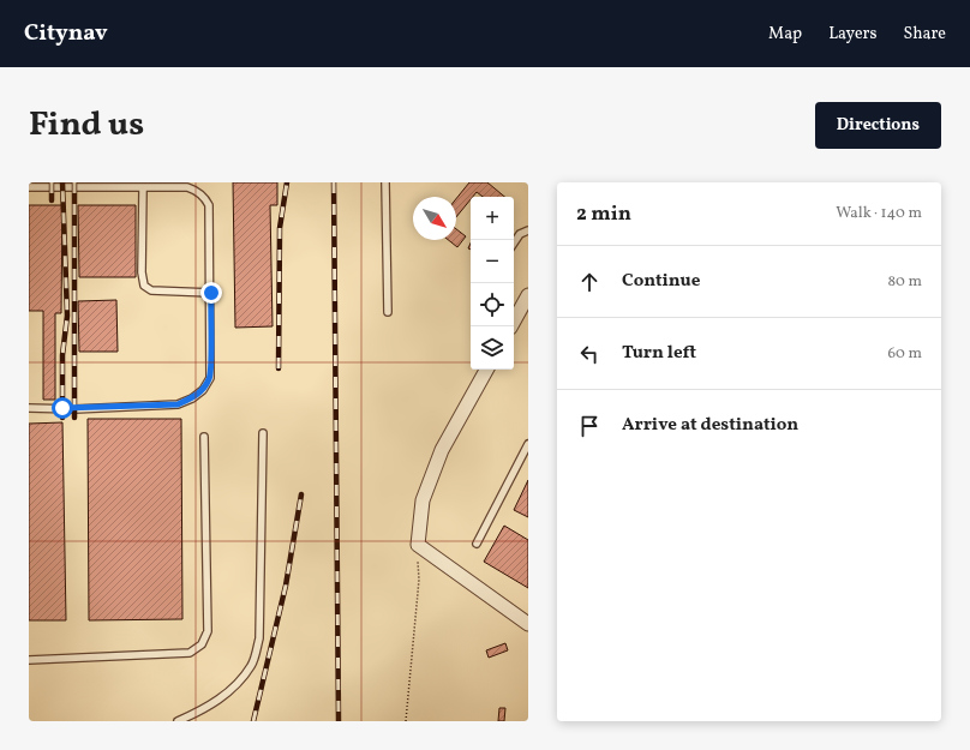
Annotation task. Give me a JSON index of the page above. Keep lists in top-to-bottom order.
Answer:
{
  "north": "bottom right",
  "page": {
    "header": "Citynav",
    "nav": ["Map", "Layers", "Share"],
    "title": "Find us",
    "buttons": "Directions",
    "heading": ["2 min", "Walk · 140 m"],
    "map_buttons": ["+", "−"],
    "list": [
      ["Continue", "80 m"],
      ["Turn left", "60 m"],
      "Arrive at destination"
    ]
  }
}
